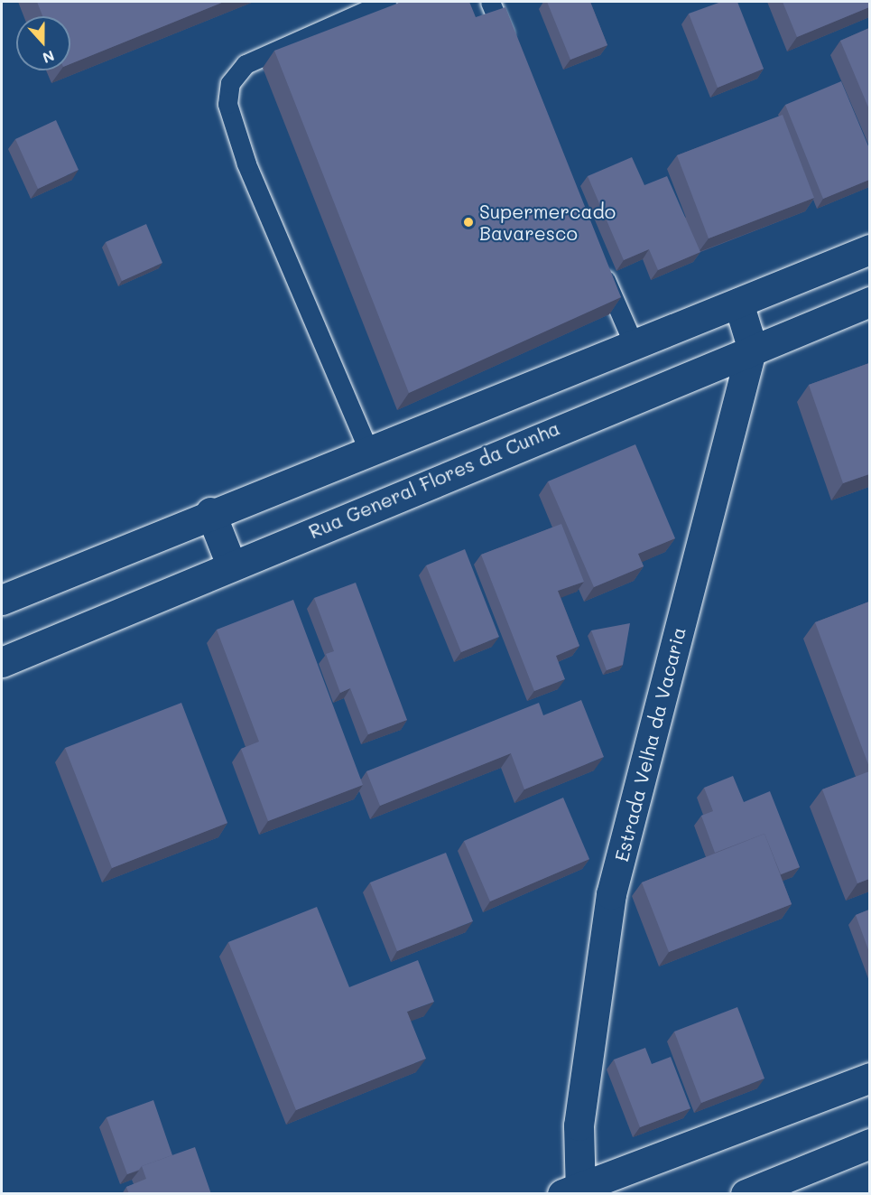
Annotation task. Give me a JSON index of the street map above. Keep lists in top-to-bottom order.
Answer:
{
  "streets": {
    "street": ["Rua General Flores da Cunha", "Estrada Velha da Vacaria"]
  },
  "crossings": [
    ["Rua General Flores da Cunha", "Estrada Velha da Vacaria"]
  ],
  "places": ["Supermercado Bavaresco"],
  "north": "bottom"
}
